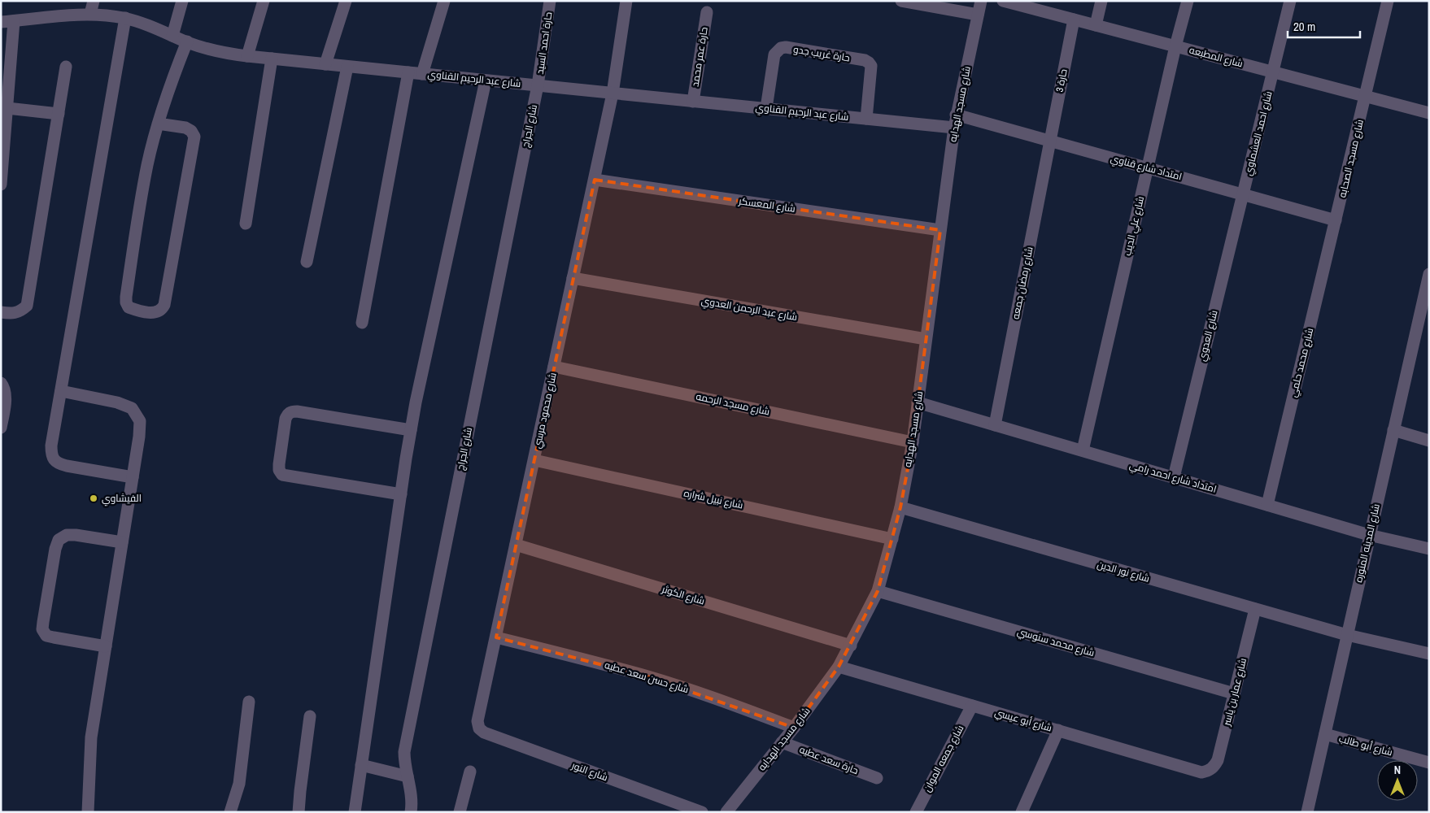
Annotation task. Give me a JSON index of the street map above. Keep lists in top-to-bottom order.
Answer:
{
  "streets": {
    "street": [
      "حارة احمد السيد",
      "حارة غريب جدو",
      "حارة عمر محمد",
      "شارع المطبعه",
      "شارع عبد الرحيم القناوي",
      "حارة 3",
      "شارع مسجد الهدايه",
      "شارع الجراج",
      "شارع احمد العشماوي",
      "شارع مسجد الصحابه",
      "امتداد شارع قناوي",
      "شارع المعسكر",
      "شارع علي الديب",
      "شارع رمضان جمعه",
      "شارع عبد الرحمن العدوي",
      "شارع العدوي",
      "شارع محمد حلمي",
      "شارع مسجد الرحمه",
      "شارع محمود مرسي",
      "امتداد شارع احمد رامي",
      "شارع نبيل شراره",
      "شارع المدينه المنوره",
      "شارع نور الدين",
      "شارع الكوثر",
      "شارع محمد سنوسي",
      "شارع حسن سعد عطيه",
      "شارع عمار بن ياسر",
      "شارع أبو عيسي",
      "شارع أبو طالب",
      "شارع جمعه الموان",
      "حارة سعد عطيه",
      "شارع النور"
    ]
  },
  "crossings": [
    ["حارة احمد السيد", "شارع عبد الرحيم القناوي"],
    ["حارة احمد السيد", "شارع الجراج"],
    ["حارة غريب جدو", "شارع عبد الرحيم القناوي"],
    ["حارة عمر محمد", "شارع عبد الرحيم القناوي"],
    ["شارع المطبعه", "حارة 3"],
    ["شارع المطبعه", "شارع احمد العشماوي"],
    ["شارع المطبعه", "شارع مسجد الصحابه"],
    ["شارع المطبعه", "شارع علي الديب"],
    ["شارع عبد الرحيم القناوي", "شارع مسجد الهدايه"],
    ["شارع عبد الرحيم القناوي", "شارع الجراج"],
    ["شارع عبد الرحيم القناوي", "شارع محمود مرسي"],
    ["حارة 3", "امتداد شارع قناوي"],
    ["حارة 3", "شارع رمضان جمعه"],
    ["شارع مسجد الهدايه", "امتداد شارع قناوي"],
    ["شارع مسجد الهدايه", "شارع المعسكر"],
    ["شارع مسجد الهدايه", "شارع عبد الرحمن العدوي"],
    ["شارع مسجد الهدايه", "شارع مسجد الرحمه"],
    ["شارع مسجد الهدايه", "امتداد شارع احمد رامي"],
    ["شارع مسجد الهدايه", "شارع نبيل شراره"],
    ["شارع مسجد الهدايه", "شارع نور الدين"],
    ["شارع مسجد الهدايه", "شارع الكوثر"],
    ["شارع مسجد الهدايه", "شارع محمد سنوسي"],
    ["شارع مسجد الهدايه", "شارع حسن سعد عطيه"],
    ["شارع مسجد الهدايه", "شارع أبو عيسي"],
    ["شارع مسجد الهدايه", "حارة سعد عطيه"],
    ["شارع احمد العشماوي", "امتداد شارع قناوي"],
    ["شارع احمد العشماوي", "شارع العدوي"],
    ["شارع مسجد الصحابه", "امتداد شارع قناوي"],
    ["شارع مسجد الصحابه", "شارع محمد حلمي"],
    ["امتداد شارع قناوي", "شارع علي الديب"],
    ["امتداد شارع قناوي", "شارع رمضان جمعه"],
    ["امتداد شارع قناوي", "شارع العدوي"],
    ["امتداد شارع قناوي", "شارع محمد حلمي"],
    ["شارع المعسكر", "شارع محمود مرسي"],
    ["شارع علي الديب", "امتداد شارع احمد رامي"],
    ["شارع رمضان جمعه", "امتداد شارع احمد رامي"],
    ["شارع عبد الرحمن العدوي", "شارع محمود مرسي"],
    ["شارع العدوي", "امتداد شارع احمد رامي"],
    ["شارع محمد حلمي", "امتداد شارع احمد رامي"],
    ["شارع مسجد الرحمه", "شارع محمود مرسي"],
    ["شارع محمود مرسي", "شارع نبيل شراره"],
    ["شارع محمود مرسي", "شارع الكوثر"],
    ["شارع محمود مرسي", "شارع حسن سعد عطيه"],
    ["شارع محمود مرسي", "شارع النور"],
    ["امتداد شارع احمد رامي", "شارع المدينه المنوره"],
    ["شارع المدينه المنوره", "شارع نور الدين"],
    ["شارع المدينه المنوره", "شارع أبو طالب"],
    ["شارع نور الدين", "شارع عمار بن ياسر"],
    ["شارع محمد سنوسي", "شارع عمار بن ياسر"],
    ["شارع عمار بن ياسر", "شارع أبو عيسي"],
    ["شارع أبو عيسي", "شارع جمعه الموان"]
  ],
  "places": ["الفيشاوي"],
  "scale_bar": "20 m",
  "north": "top"
}
